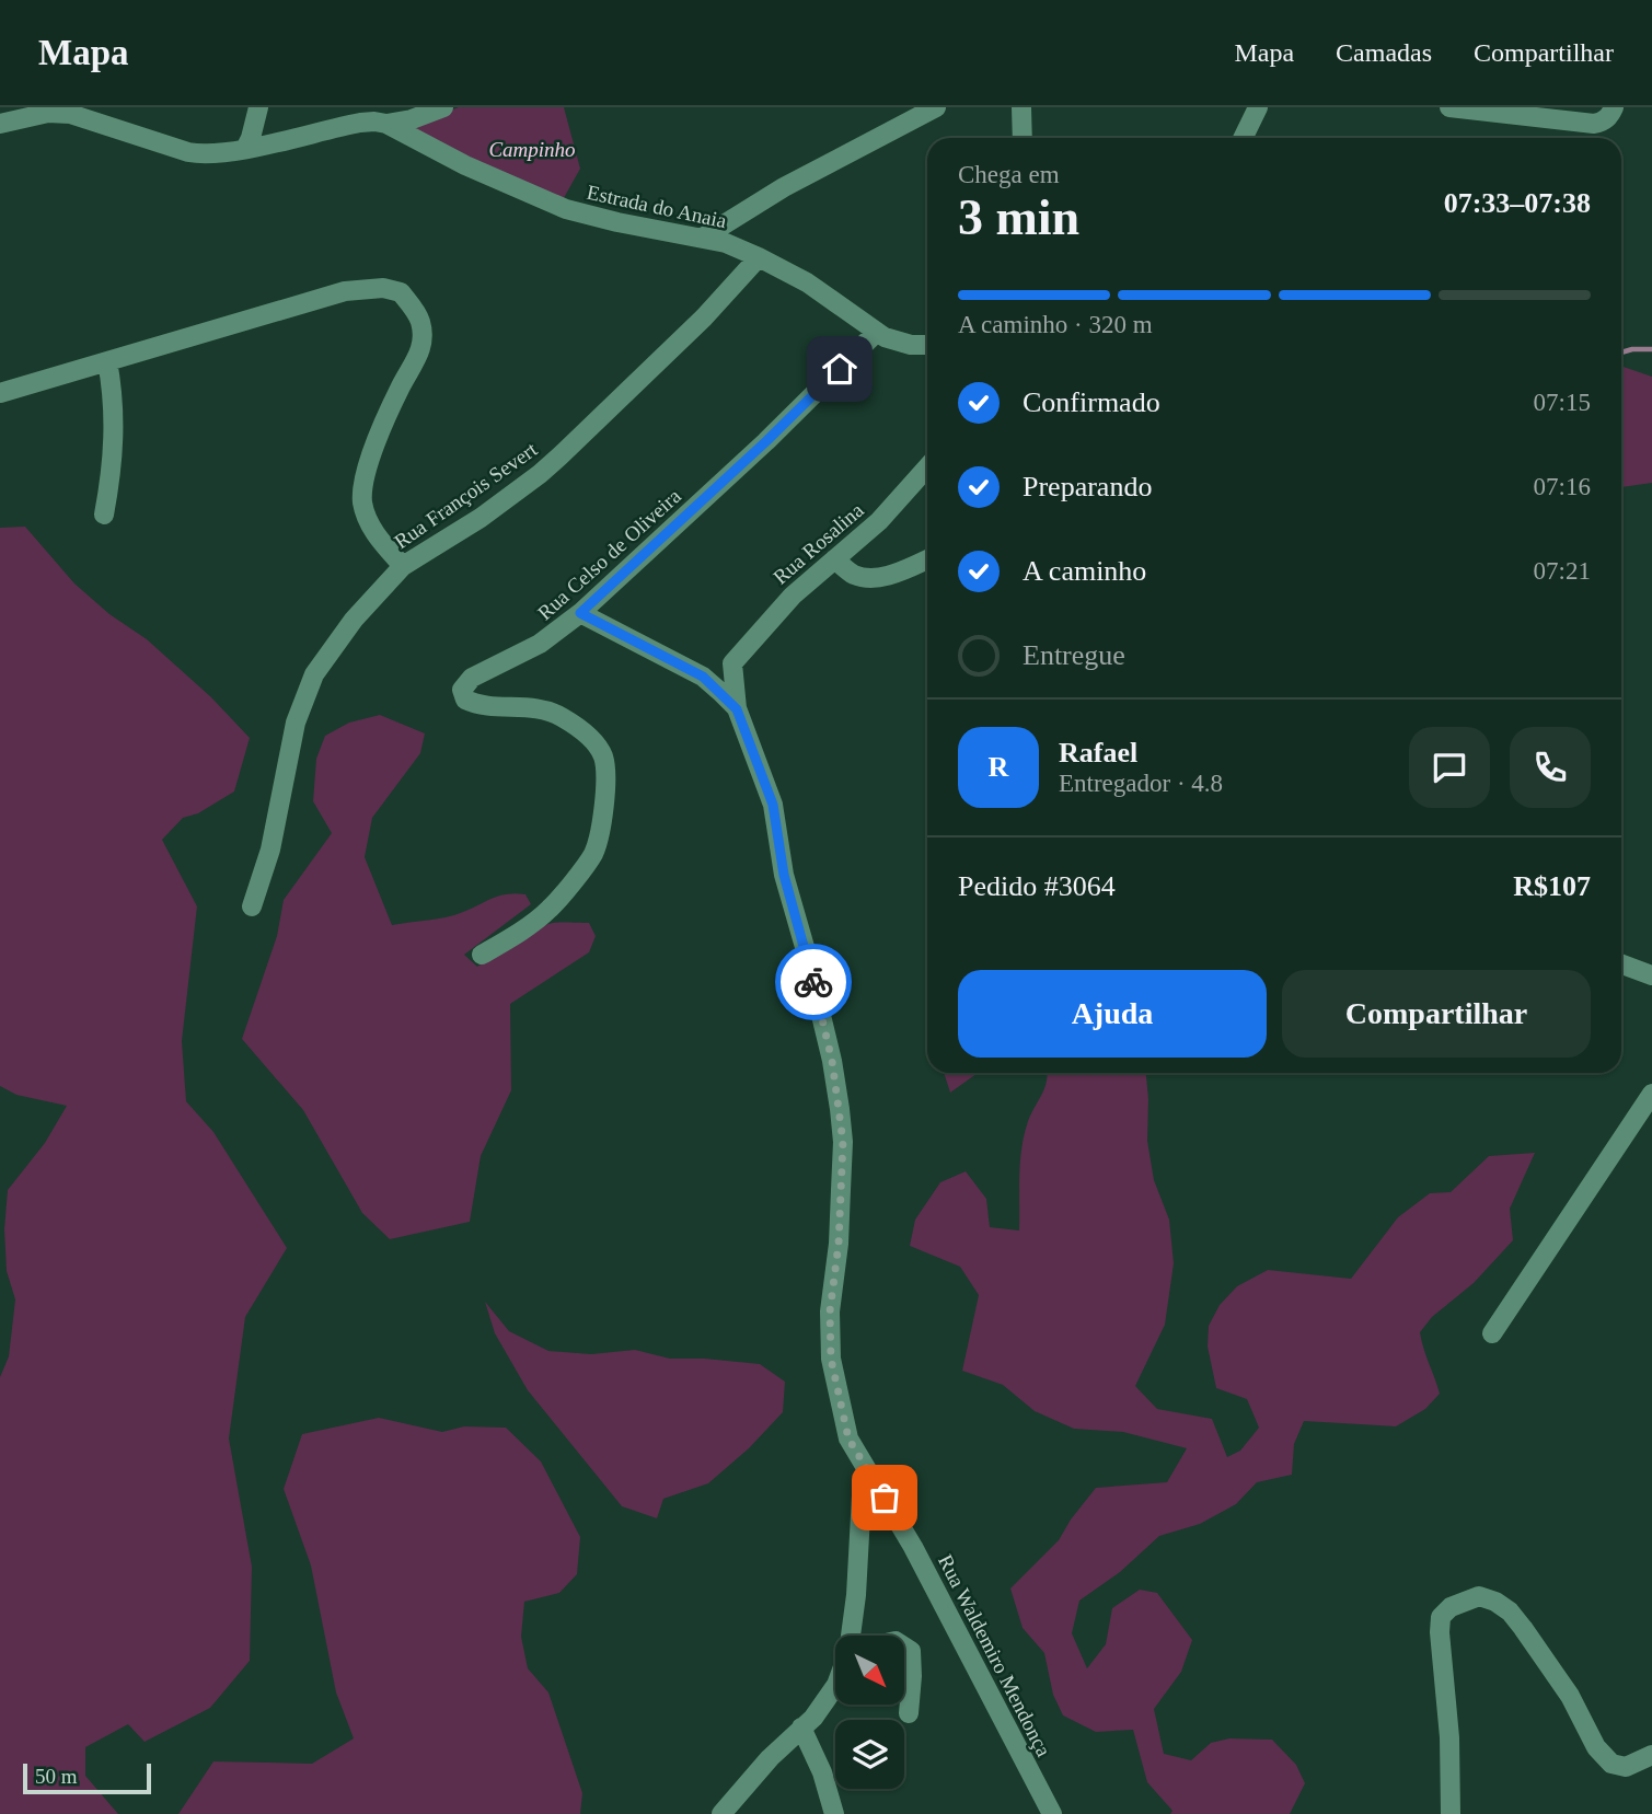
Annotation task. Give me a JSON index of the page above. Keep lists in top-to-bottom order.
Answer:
{
  "streets": {
    "street": [
      "Estrada do Anaia",
      "Rua François Severt",
      "Rua Rosalina",
      "Rua Celso de Oliveira",
      "Rua Waldemiro Mendonça"
    ]
  },
  "crossings": [
    ["Estrada do Anaia", "Rua François Severt"],
    ["Estrada do Anaia", "Rua Celso de Oliveira"],
    ["Rua Rosalina", "Rua Waldemiro Mendonça"],
    ["Rua Celso de Oliveira", "Rua Waldemiro Mendonça"]
  ],
  "parks": ["Campinho"],
  "scale_bar": "50 m",
  "north": "bottom right",
  "page": {
    "header": "Mapa",
    "nav": ["Mapa", "Camadas", "Compartilhar"],
    "heading": ["3 min", "Chega em", "07:33–07:38"],
    "panel": [
      "Rafael",
      "Entregador · 4.8",
      "Pedido #3064",
      "R$107"
    ],
    "bar": "A caminho · 320 m",
    "list": [
      ["Confirmado", "07:15"],
      ["Preparando", "07:16"],
      ["A caminho", "07:21"],
      "Entregue"
    ],
    "round": "R",
    "buttons": ["Ajuda", "Compartilhar"],
    "scale": "50 m"
  }
}
